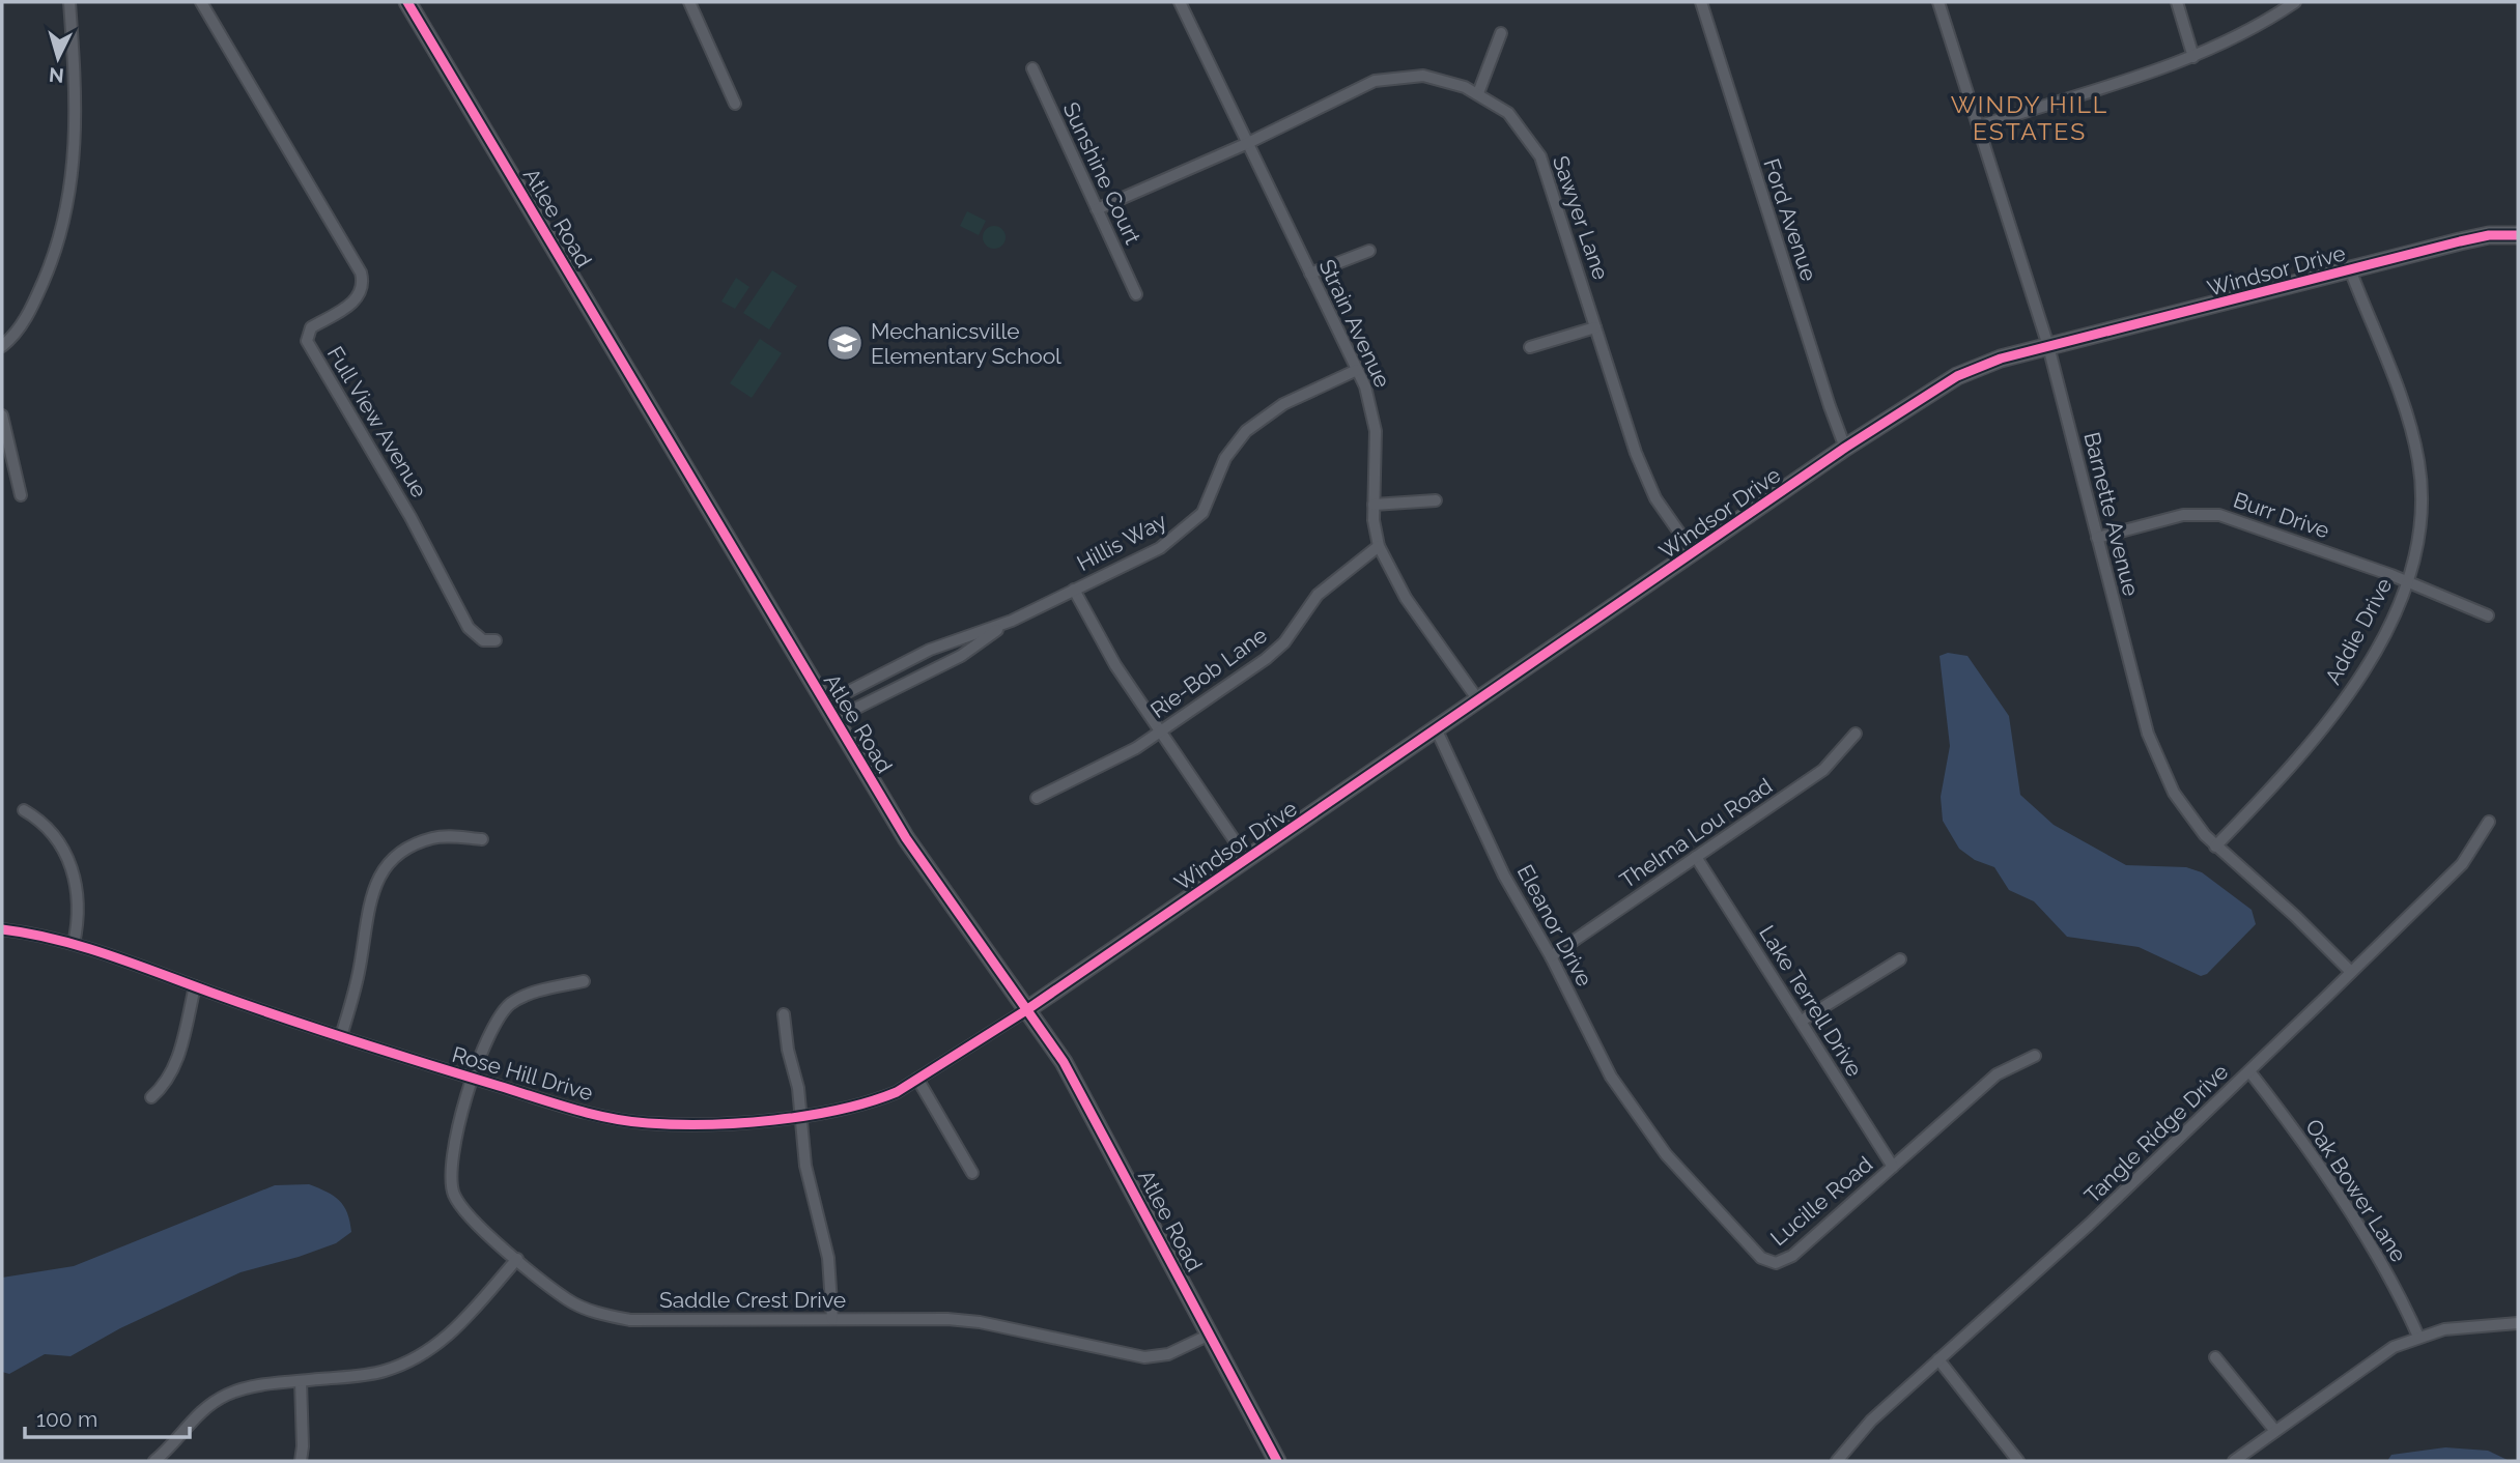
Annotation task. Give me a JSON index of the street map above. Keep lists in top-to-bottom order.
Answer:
{
  "streets": {
    "street": [
      "Sunshine Court",
      "Atlee Road",
      "Sawyer Lane",
      "Ford Avenue",
      "Windsor Drive",
      "Strain Avenue",
      "Full View Avenue",
      "Barnette Avenue",
      "Burr Drive",
      "Hillis Way",
      "Addie Drive",
      "Rie-Bob Lane",
      "Thelma Lou Road",
      "Eleanor Drive",
      "Lake Terrell Drive",
      "Rose Hill Drive",
      "Tangle Ridge Drive",
      "Oak Bower Lane",
      "Lucille Road",
      "Saddle Crest Drive"
    ]
  },
  "crossings": [
    ["Sunshine Court", "Sawyer Lane"],
    ["Atlee Road", "Windsor Drive"],
    ["Atlee Road", "Hillis Way"],
    ["Atlee Road", "Rose Hill Drive"],
    ["Atlee Road", "Saddle Crest Drive"],
    ["Sawyer Lane", "Windsor Drive"],
    ["Sawyer Lane", "Strain Avenue"],
    ["Ford Avenue", "Windsor Drive"],
    ["Windsor Drive", "Strain Avenue"],
    ["Windsor Drive", "Barnette Avenue"],
    ["Windsor Drive", "Addie Drive"],
    ["Windsor Drive", "Eleanor Drive"],
    ["Windsor Drive", "Rose Hill Drive"],
    ["Strain Avenue", "Hillis Way"],
    ["Strain Avenue", "Rie-Bob Lane"],
    ["Barnette Avenue", "Burr Drive"],
    ["Barnette Avenue", "Addie Drive"],
    ["Barnette Avenue", "Tangle Ridge Drive"],
    ["Burr Drive", "Addie Drive"],
    ["Thelma Lou Road", "Eleanor Drive"],
    ["Thelma Lou Road", "Lake Terrell Drive"],
    ["Eleanor Drive", "Lucille Road"],
    ["Lake Terrell Drive", "Lucille Road"],
    ["Rose Hill Drive", "Saddle Crest Drive"],
    ["Tangle Ridge Drive", "Oak Bower Lane"]
  ],
  "districts": ["WINDY HILL ESTATES"],
  "places": {
    "school or university": ["Mechanicsville Elementary School"]
  },
  "scale_bar": "100 m",
  "north": "bottom"
}
